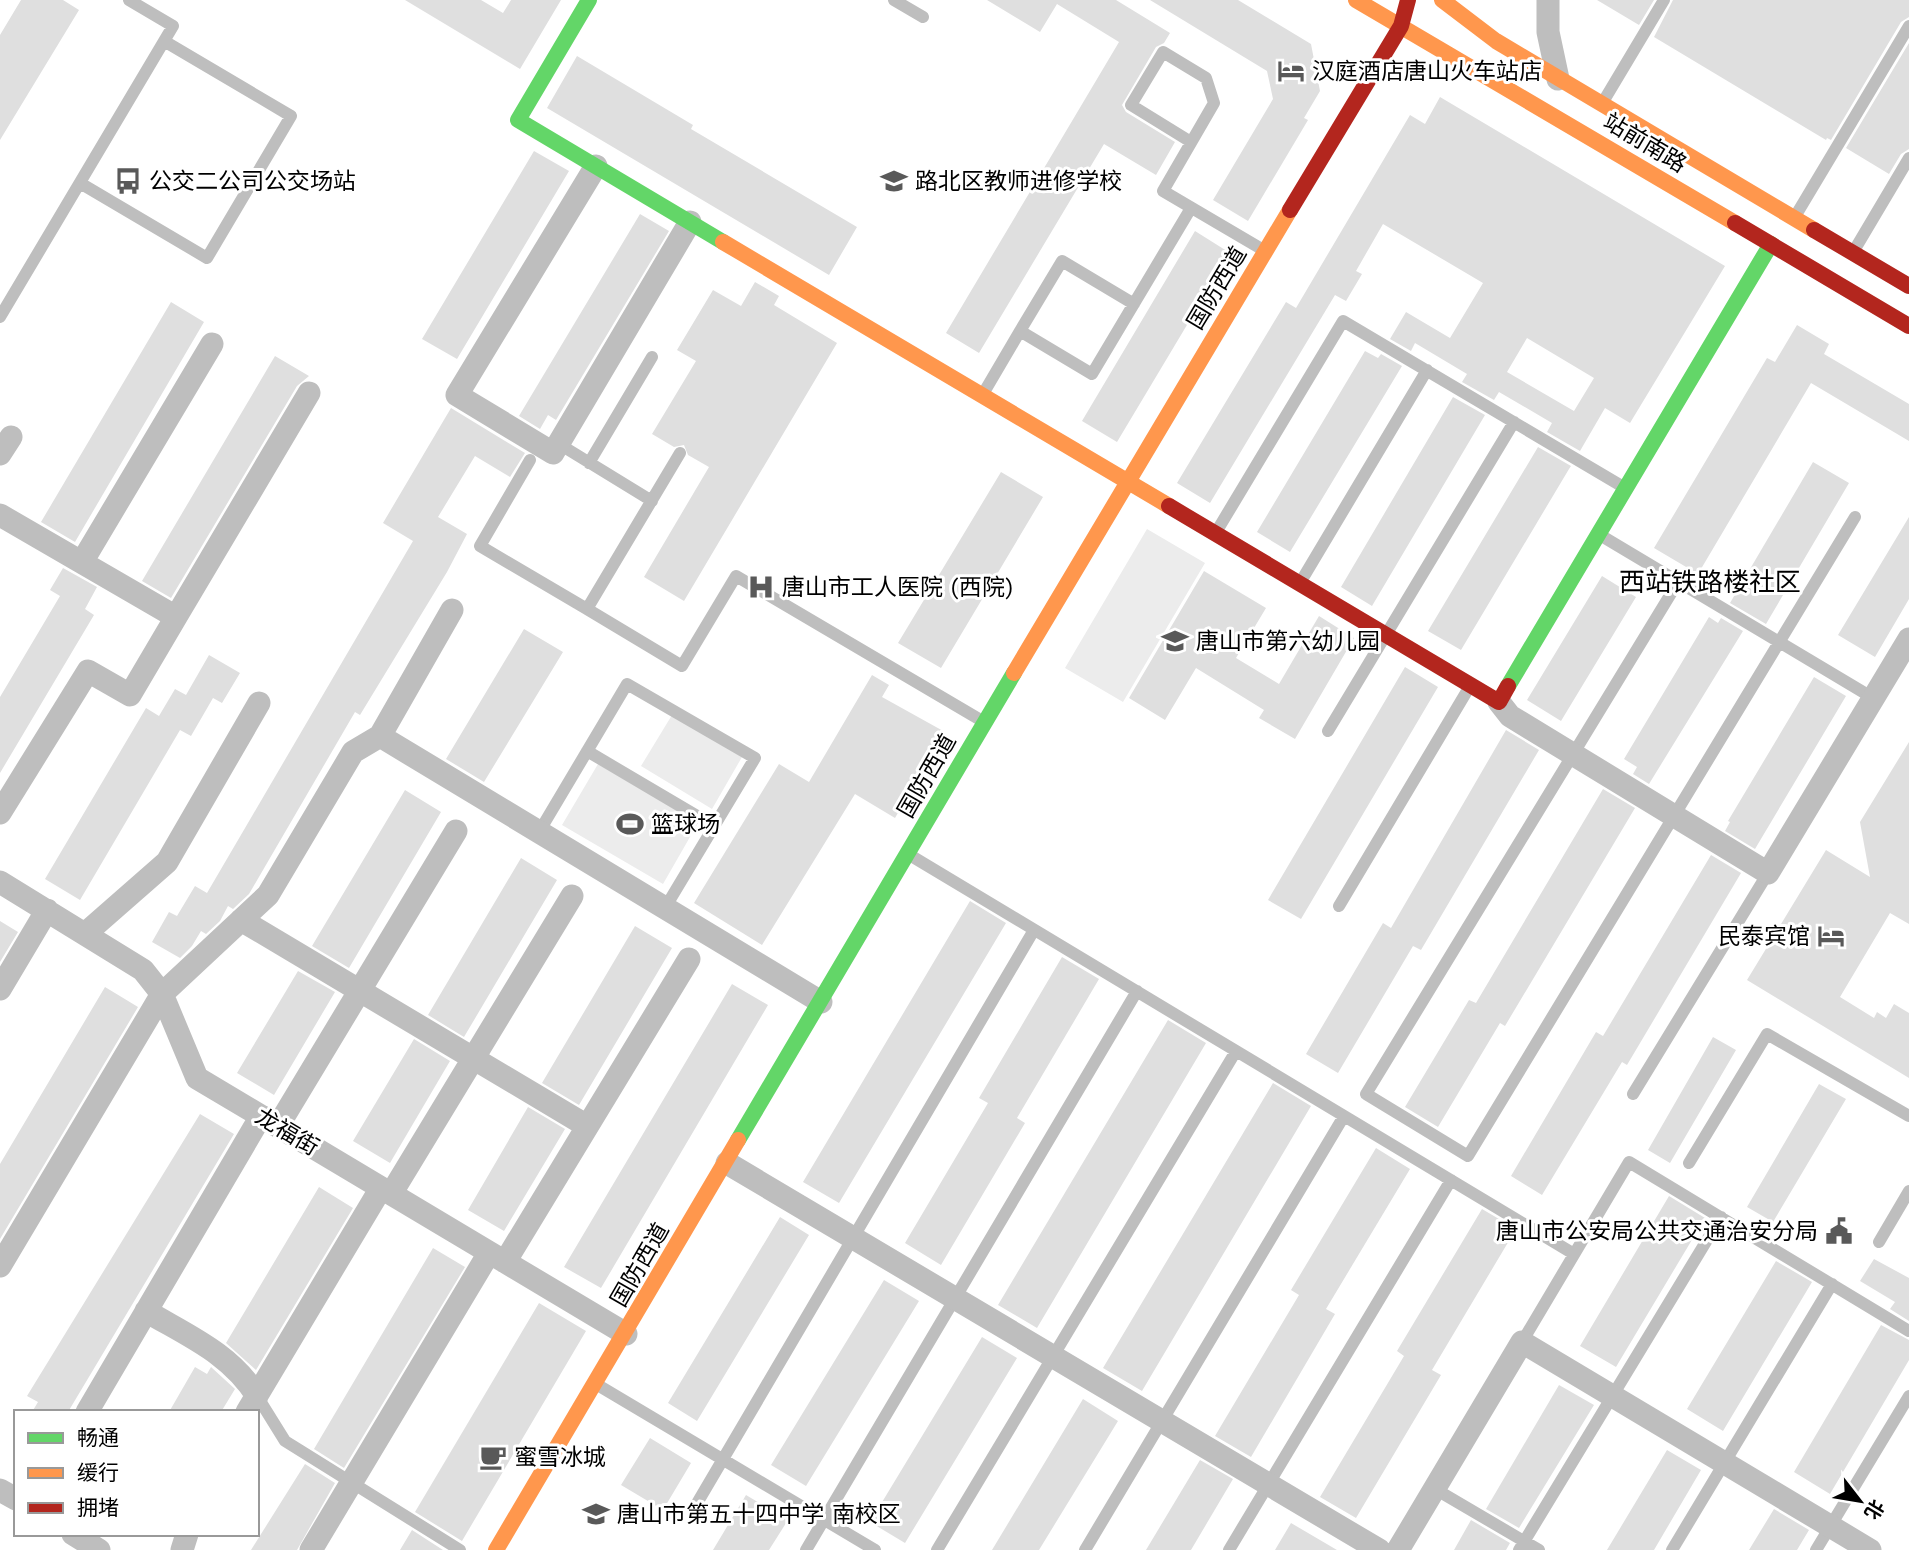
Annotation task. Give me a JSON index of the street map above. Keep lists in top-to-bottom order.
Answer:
{
  "streets": {
    "street": ["站前南路", "国防西道", "龙福街"]
  },
  "crossings": [
    ["站前南路", "国防西道"],
    ["国防西道", "龙福街"]
  ],
  "districts": ["西站铁路楼社区"],
  "places": {
    "hotel": ["汉庭酒店唐山火车站店", "民泰宾馆"],
    "bus stop": ["公交二公司公交场站"],
    "school or university": ["路北区教师进修学校", "唐山市第六幼儿园", "唐山市第五十四中学 南校区"],
    "hospital": ["唐山市工人医院 (西院)"],
    "sports": ["篮球场"],
    "public building": ["唐山市公安局公共交通治安分局"],
    "cafe": ["蜜雪冰城"]
  },
  "legend": ["畅通", "缓行", "拥堵"],
  "north": "bottom right"
}
